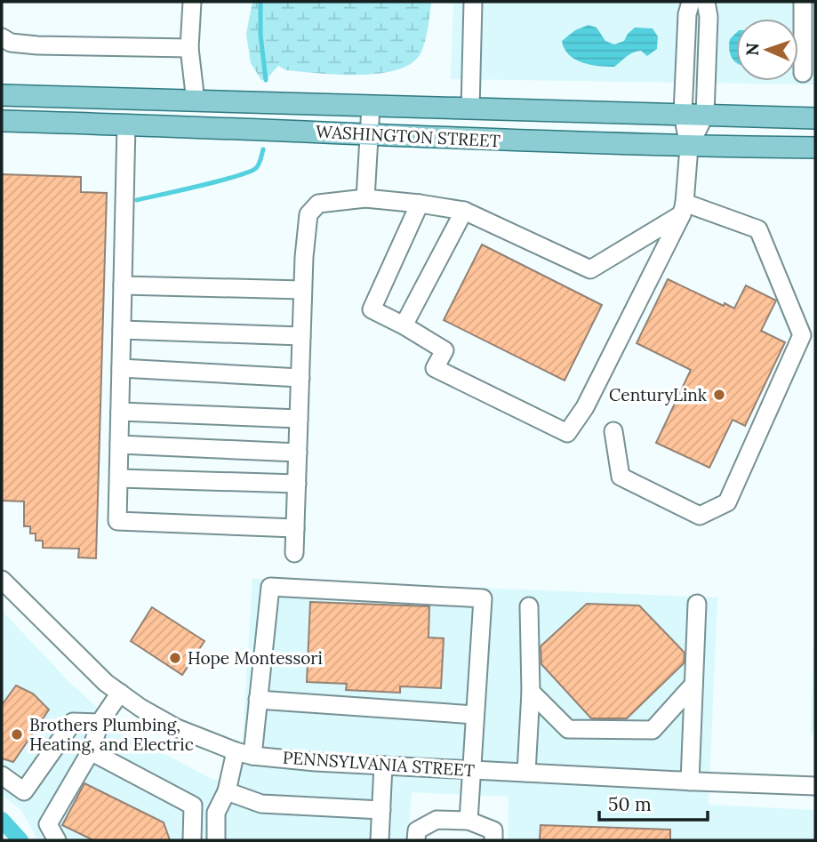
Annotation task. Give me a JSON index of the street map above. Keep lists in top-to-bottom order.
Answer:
{
  "streets": {
    "main road": ["WASHINGTON STREET"],
    "street": ["PENNSYLVANIA STREET"]
  },
  "places": ["CenturyLink", "Hope Montessori", "Brothers Plumbing, Heating, and Electric"],
  "scale_bar": "50 m",
  "north": "left"
}
